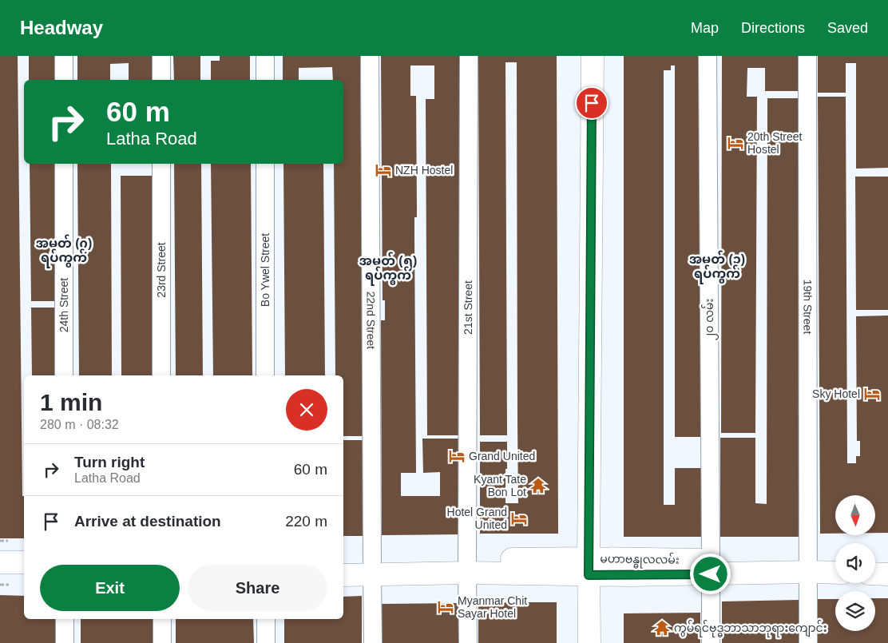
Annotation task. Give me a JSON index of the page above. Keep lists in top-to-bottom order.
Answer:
{
  "streets": {
    "main road": ["မဟာဗန္ဓုလလမ်း"],
    "street": [
      "23rd Street",
      "Bo Ywel Street",
      "24th Street",
      "19th Street",
      "21st Street",
      "၂၀ လမ်း",
      "22nd Street"
    ]
  },
  "crossings": [
    ["19th Street", "မဟာဗန္ဓုလလမ်း"],
    ["21st Street", "မဟာဗန္ဓုလလမ်း"],
    ["၂၀ လမ်း", "မဟာဗန္ဓုလလမ်း"],
    ["22nd Street", "မဟာဗန္ဓုလလမ်း"]
  ],
  "districts": ["အမှတ် (၇) ရပ်ကွက်", "အမှတ် (၃) ရပ်ကွက်", "အမှတ် (၅) ရပ်ကွက်"],
  "places": {
    "hotel": [
      "20th Street Hostel",
      "NZH Hostel",
      "Sky Hotel",
      "Grand United",
      "Hotel Grand United",
      "Myanmar Chit Sayar Hotel"
    ],
    "temple": ["Kyant Tate Bon Lot", "ကွမ်ရင်ဗုဒ္ဓဘာသာဘုရားကျောင်း"]
  },
  "north": "bottom",
  "page": {
    "header": "Headway",
    "nav": ["Map", "Directions", "Saved"],
    "turn": ["60 m", "Latha Road"],
    "heading": ["1 min", "280 m · 08:32"],
    "list": [
      {
        "name": "Turn right",
        "note": "Latha Road",
        "value": "60 m"
      },
      {
        "name": "Arrive at destination",
        "value": "220 m"
      }
    ],
    "buttons": ["Exit", "Share"]
  }
}
